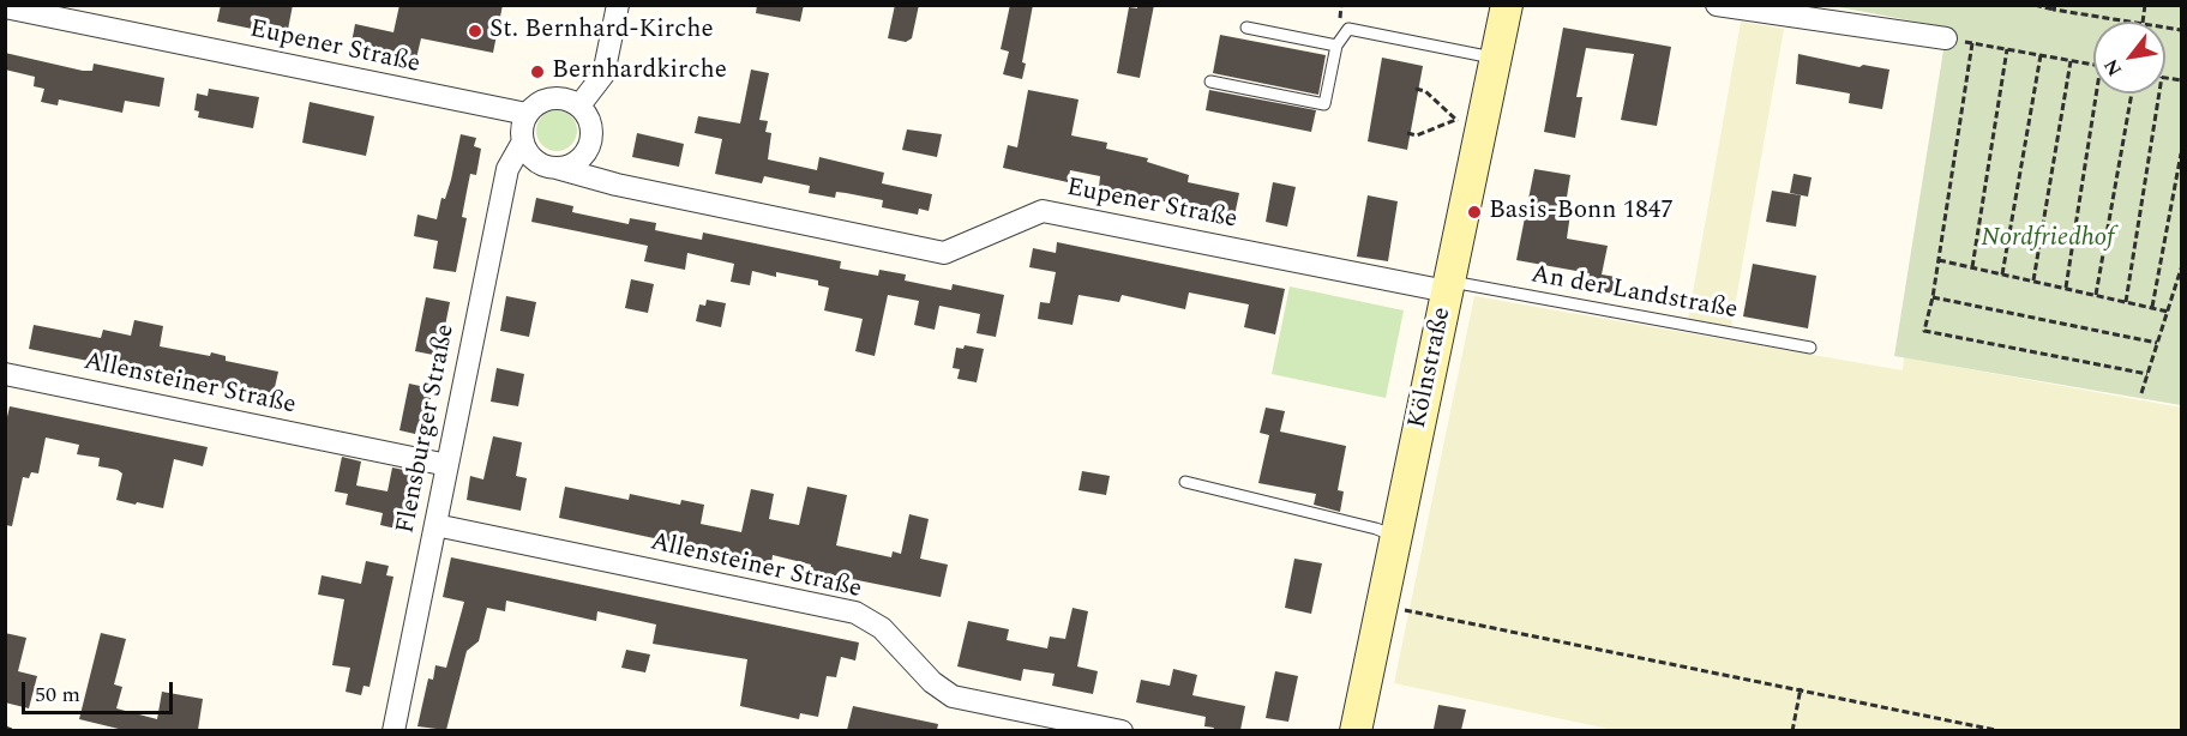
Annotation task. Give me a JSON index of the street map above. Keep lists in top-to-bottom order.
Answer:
{
  "streets": {
    "main road": ["Kölnstraße"],
    "street": ["Eupener Straße", "Allensteiner Straße", "Flensburger Straße"],
    "lane": ["An der Landstraße"]
  },
  "crossings": [
    ["Eupener Straße", "An der Landstraße"],
    ["Eupener Straße", "Kölnstraße"],
    ["Eupener Straße", "Flensburger Straße"],
    ["An der Landstraße", "Kölnstraße"],
    ["Allensteiner Straße", "Flensburger Straße"]
  ],
  "parks": ["Nordfriedhof"],
  "places": ["St. Bernhard-Kirche", "Bernhardkirche", "Basis-Bonn 1847"],
  "scale_bar": "50 m",
  "north": "bottom left"
}
